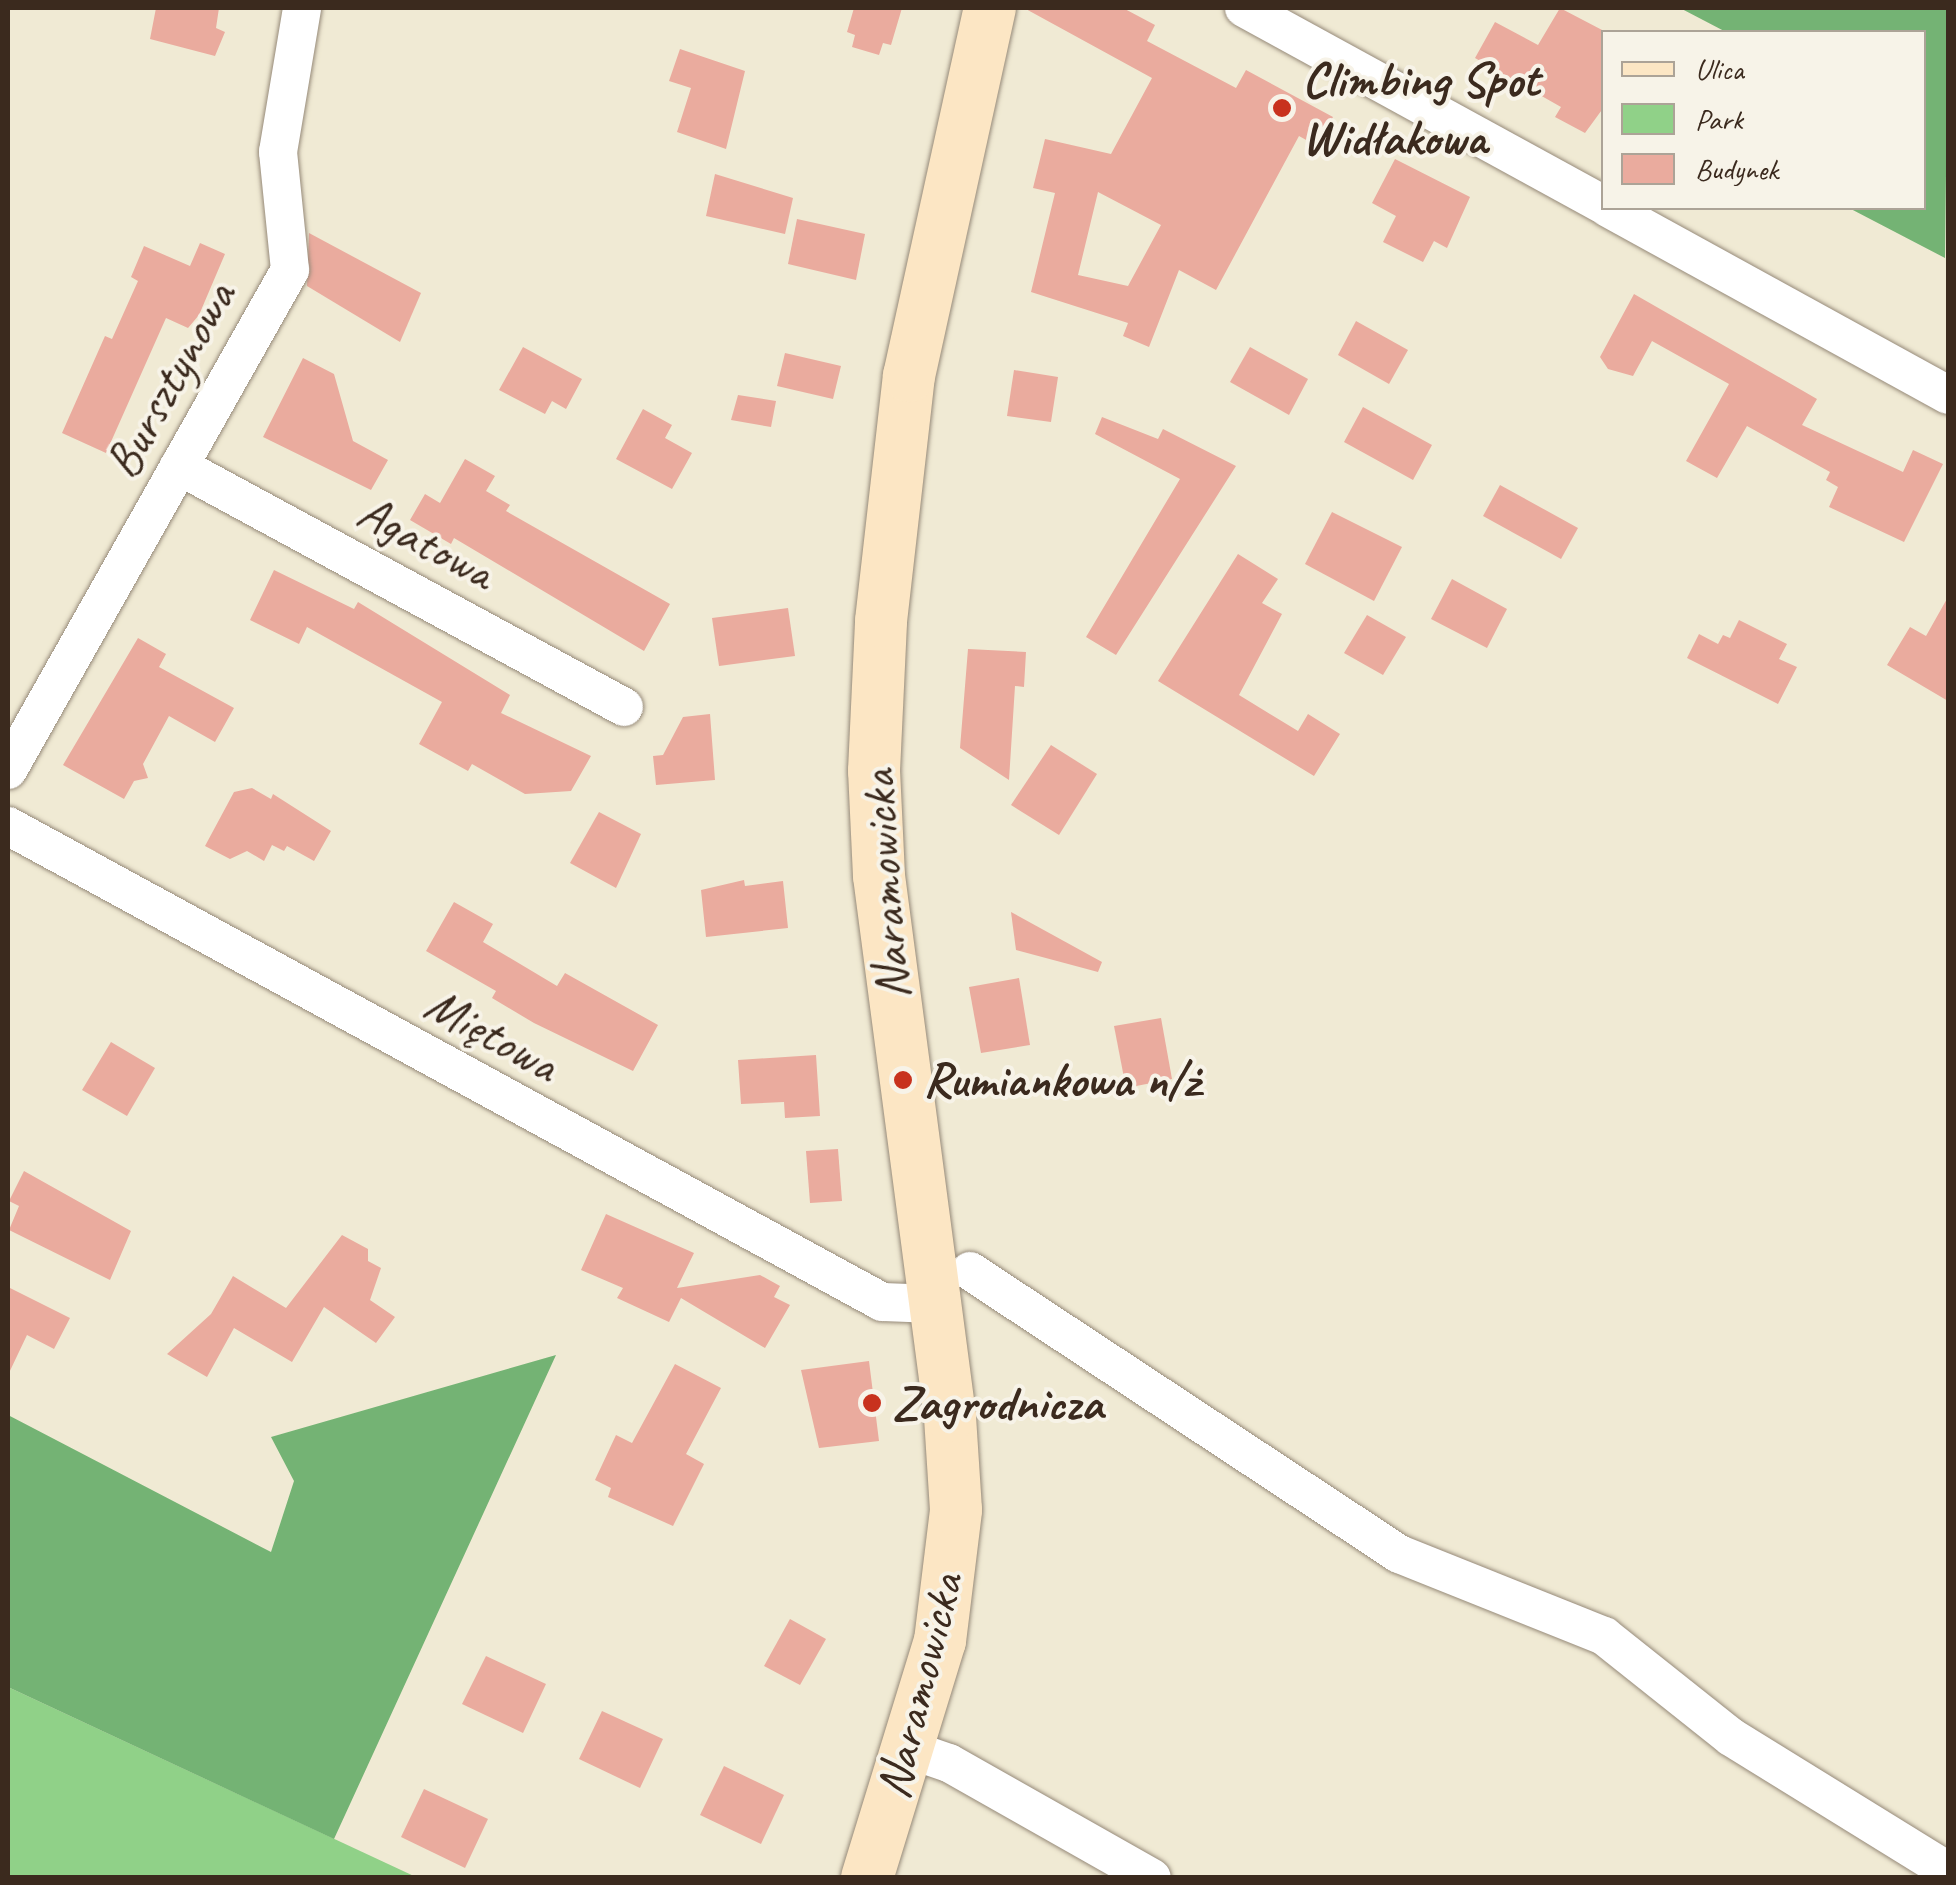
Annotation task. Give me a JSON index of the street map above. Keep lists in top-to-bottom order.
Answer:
{
  "streets": {
    "street": [
      "Bursztynowa",
      "Agatowa",
      "Naramowicka",
      "Miętowa"
    ]
  },
  "crossings": [
    ["Bursztynowa", "Agatowa"],
    ["Naramowicka", "Miętowa"]
  ],
  "places": ["Climbing Spot Widłakowa", "Rumiankowa n/ż", "Zagrodnicza"],
  "legend": ["Ulica", "Park", "Budynek"]
}
